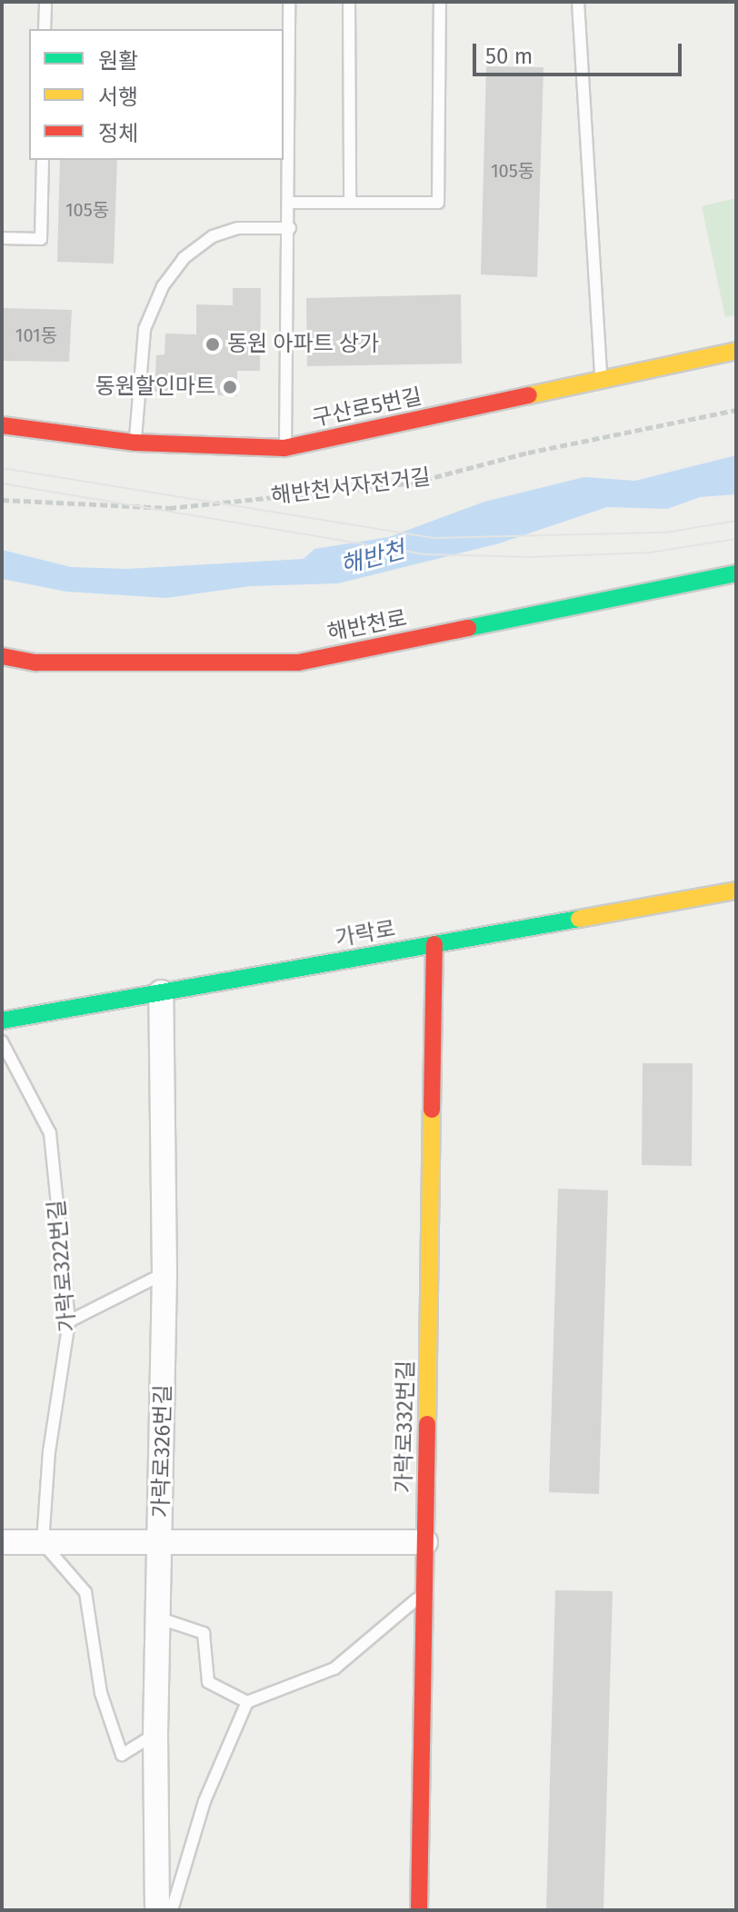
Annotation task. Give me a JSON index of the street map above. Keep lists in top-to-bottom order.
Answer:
{
  "streets": {
    "street": [
      "구산로5번길",
      "해반천로",
      "가락로",
      "가락로332번길",
      "가락로326번길"
    ],
    "lane": ["가락로322번길"],
    "path": ["해반천서자전거길"]
  },
  "crossings": [
    ["가락로", "가락로332번길"],
    ["가락로", "가락로326번길"]
  ],
  "water": ["해반천"],
  "places": ["동원 아파트 상가", "동원할인마트"],
  "house_numbers": ["105동", "105동", "101동"],
  "legend": ["원활", "서행", "정체"],
  "scale_bar": "50 m"
}
